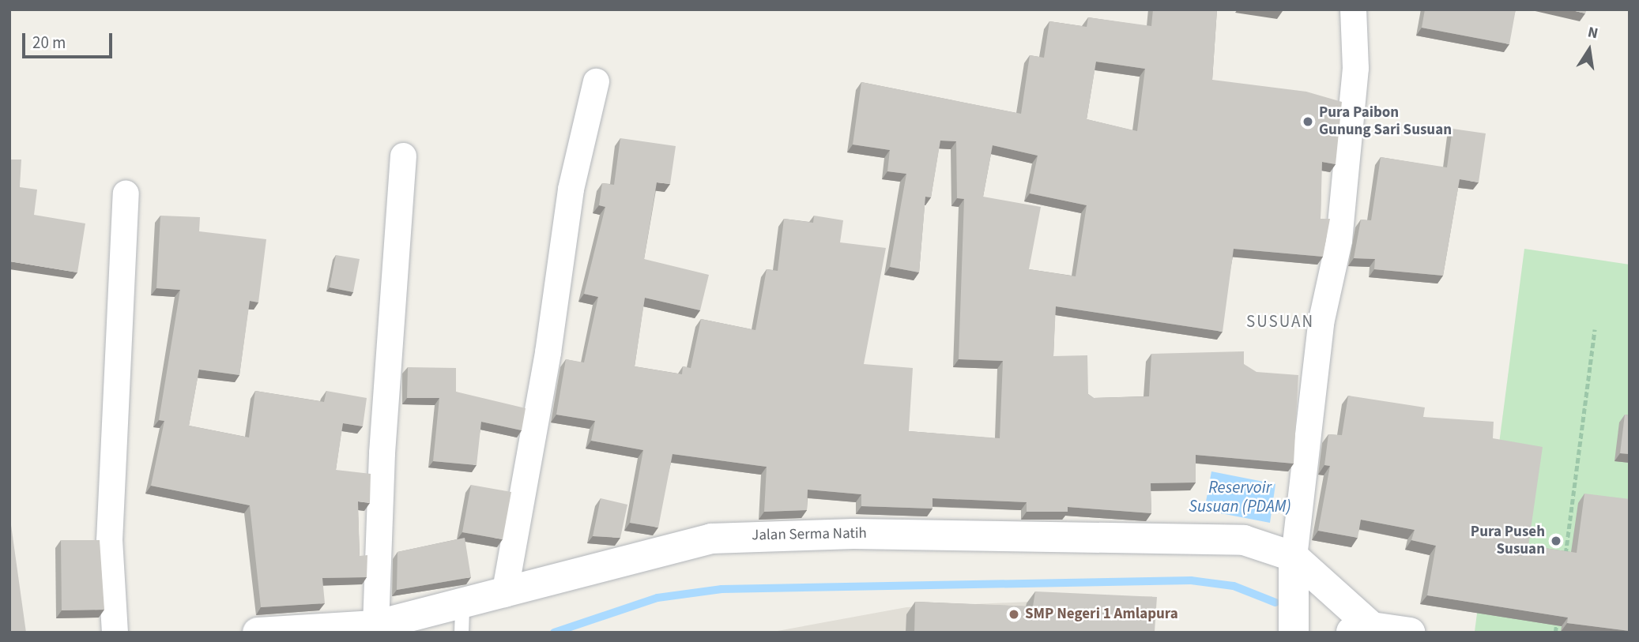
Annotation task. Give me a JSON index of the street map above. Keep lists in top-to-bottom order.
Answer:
{
  "streets": {
    "street": ["Jalan Serma Natih"]
  },
  "districts": ["SUSUAN"],
  "water": ["Reservoir Susuan (PDAM)"],
  "places": ["Pura Paibon Gunung Sari Susuan", "Pura Puseh Susuan", "SMP Negeri 1 Amlapura"],
  "scale_bar": "20 m",
  "north": "top"
}
